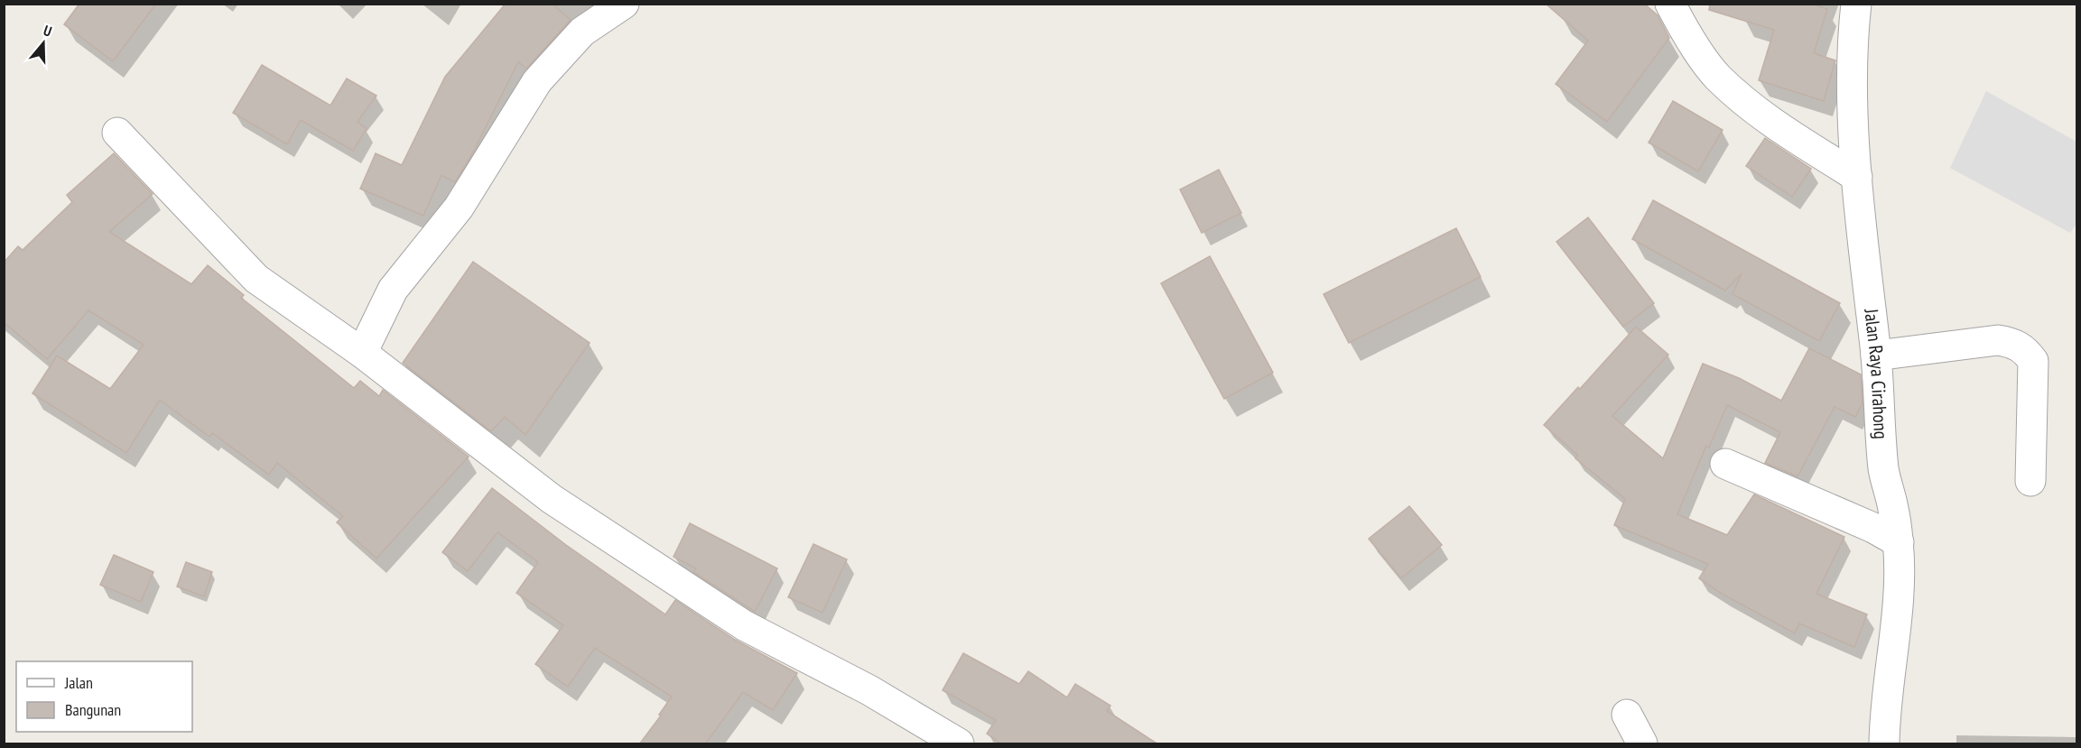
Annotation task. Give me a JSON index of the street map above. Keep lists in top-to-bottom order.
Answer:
{
  "streets": {
    "street": ["Jalan Raya Cirahong"]
  },
  "legend": ["Jalan", "Bangunan"],
  "north": "top"
}
